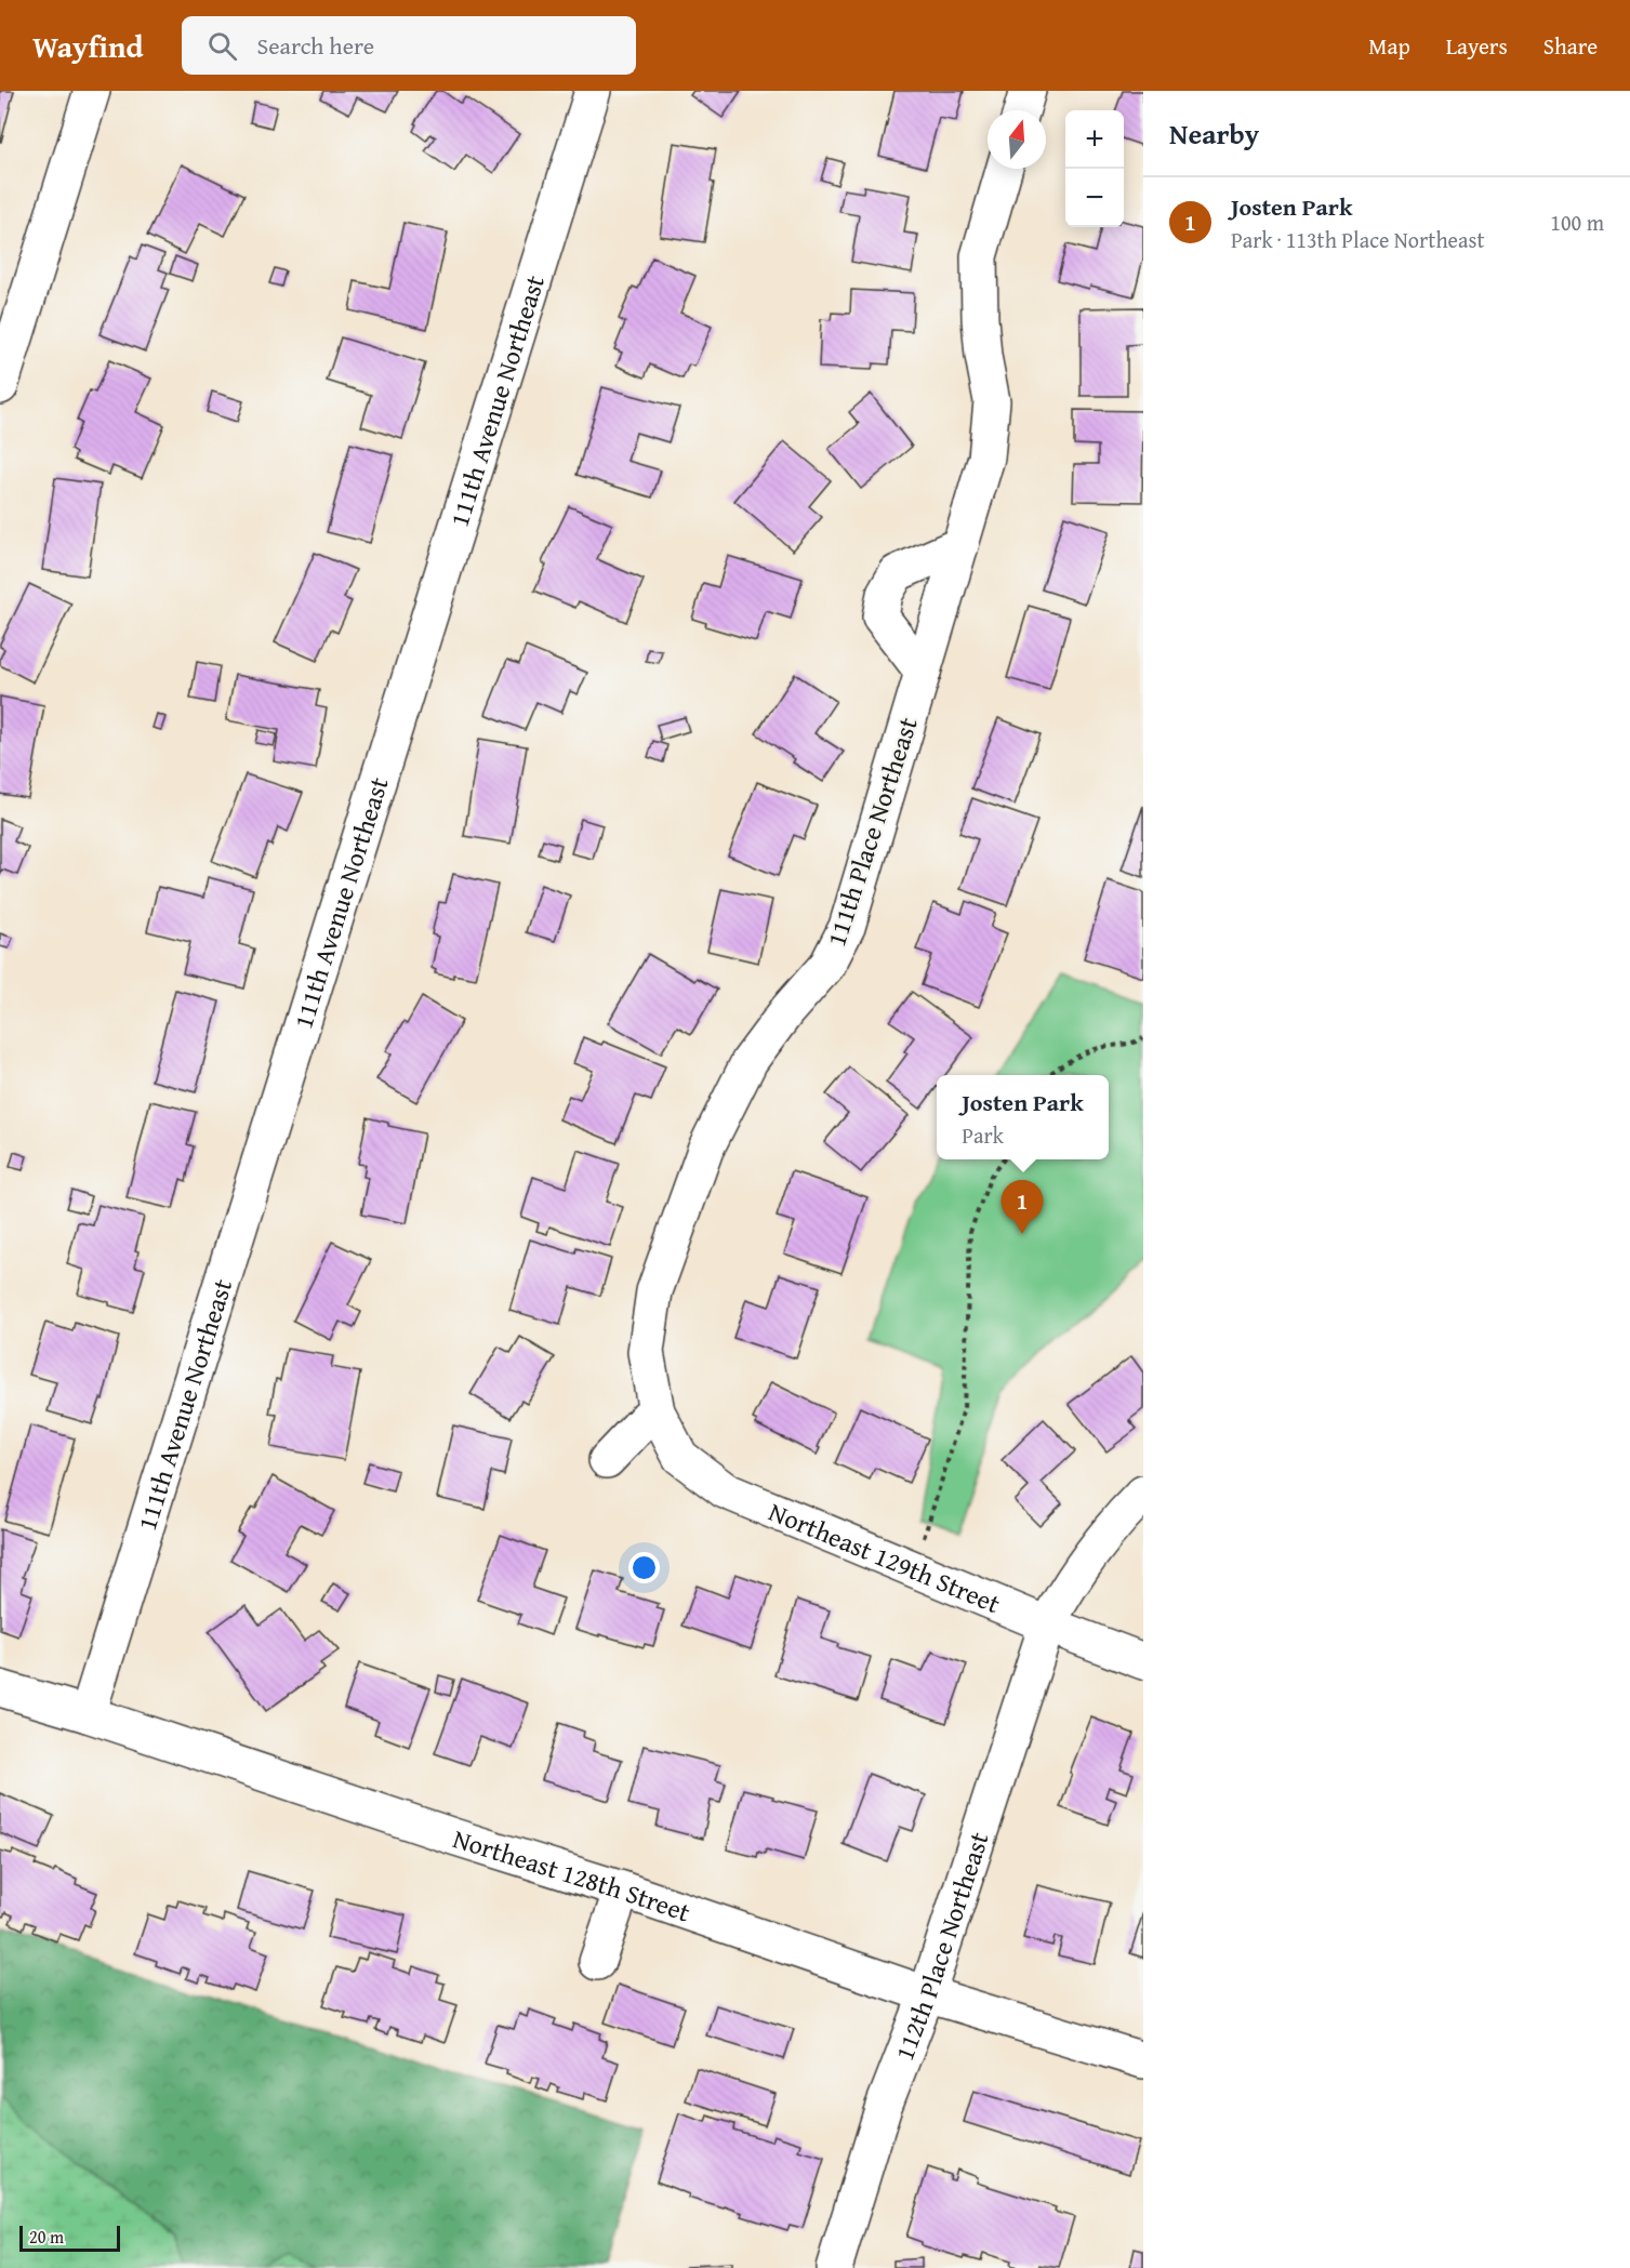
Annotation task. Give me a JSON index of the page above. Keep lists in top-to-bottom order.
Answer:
{
  "streets": {
    "street": [
      "111th Avenue Northeast",
      "111th Place Northeast",
      "Northeast 129th Street",
      "Northeast 128th Street",
      "112th Place Northeast"
    ]
  },
  "crossings": [
    ["111th Avenue Northeast", "Northeast 128th Street"],
    ["111th Place Northeast", "Northeast 129th Street"],
    ["Northeast 129th Street", "112th Place Northeast"],
    ["Northeast 128th Street", "112th Place Northeast"]
  ],
  "scale_bar": "20 m",
  "north": "top",
  "page": {
    "header": "Wayfind",
    "search": "Search here",
    "nav": ["Map", "Layers", "Share"],
    "heading": "Nearby",
    "map_buttons": ["+", "−"],
    "list": [
      {
        "mark": "1",
        "name": "Josten Park",
        "note": "Park · 113th Place Northeast",
        "value": "100 m"
      }
    ],
    "popup": ["Josten Park", "Park"],
    "pins": "1",
    "scale": "20 m"
  }
}
